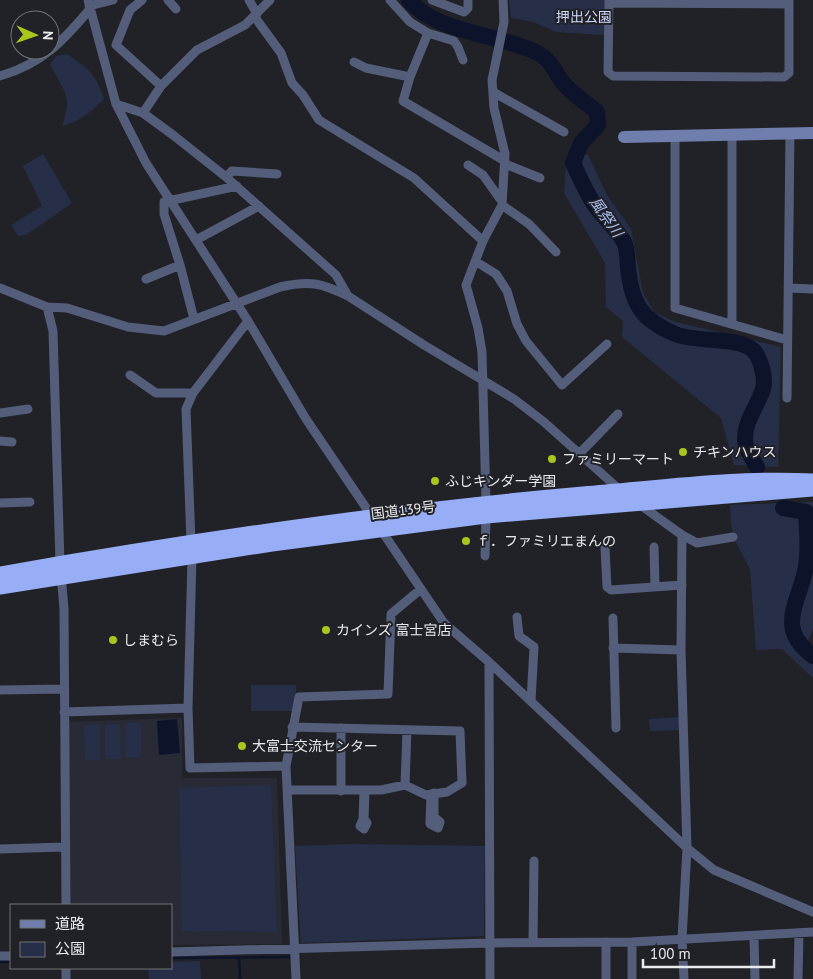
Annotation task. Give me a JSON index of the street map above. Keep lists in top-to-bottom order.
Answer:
{
  "streets": {
    "highway": ["国道139号"]
  },
  "water": ["風祭川"],
  "parks": ["押出公園"],
  "places": [
    "チキンハウス",
    "ファミリーマート",
    "ふじキンダー学園",
    "ｆ．ファミリエまんの",
    "カインズ 富士宮店",
    "しまむら",
    "大富士交流センター"
  ],
  "legend": ["道路", "公園"],
  "scale_bar": "100 m",
  "north": "right"
}
